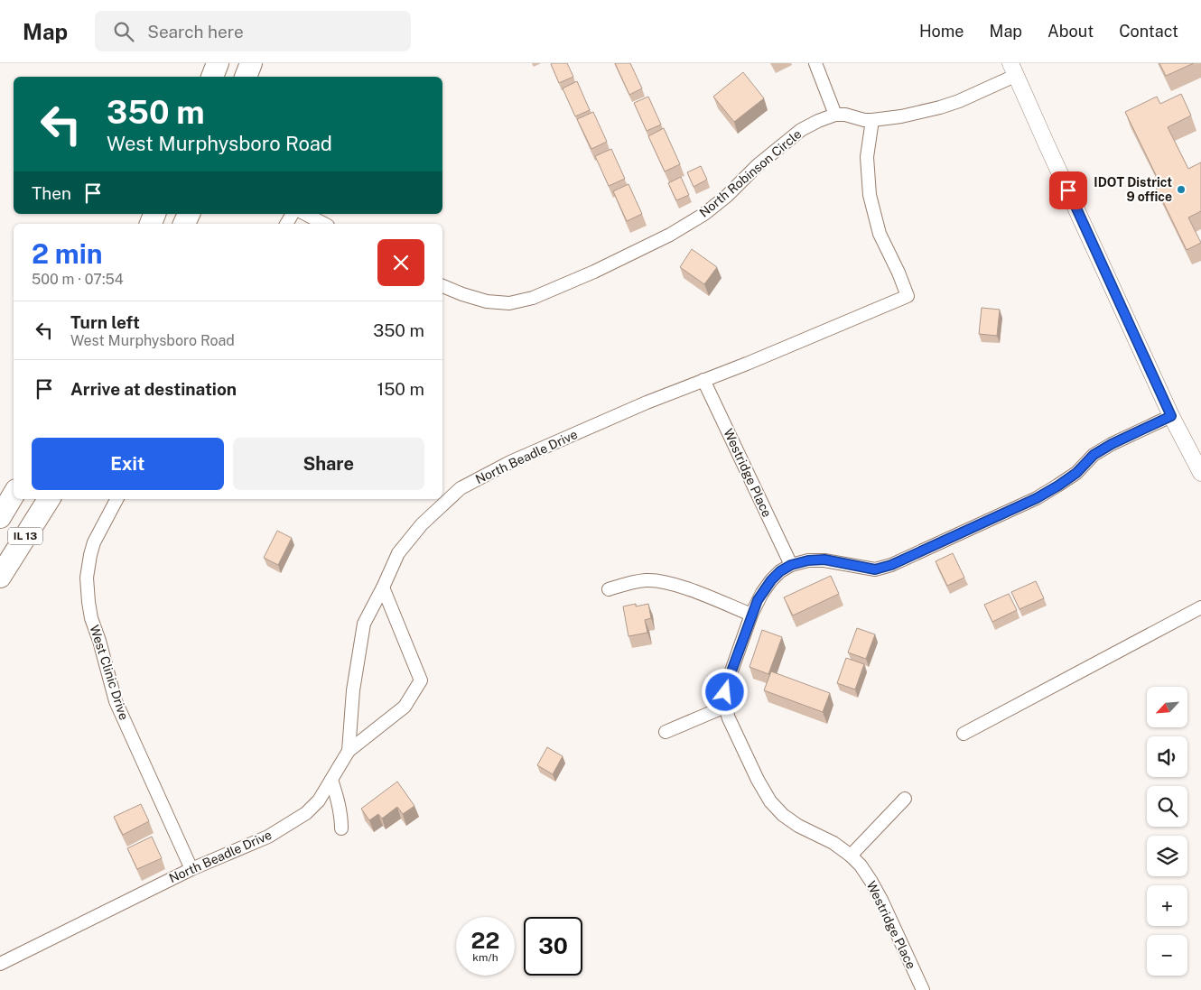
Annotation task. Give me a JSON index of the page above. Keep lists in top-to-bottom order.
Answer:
{
  "streets": {
    "highway": ["IL 13"],
    "street": [
      "North Robinson Circle",
      "North Beadle Drive",
      "Westridge Place",
      "West Clinic Drive"
    ]
  },
  "crossings": [
    ["North Beadle Drive", "Westridge Place"],
    ["North Beadle Drive", "West Clinic Drive"]
  ],
  "places": ["IDOT District 9 office"],
  "north": "bottom left",
  "page": {
    "header": "Map",
    "search": "Search here",
    "nav": [
      "Home",
      "Map",
      "About",
      "Contact"
    ],
    "turn": ["350 m", "West Murphysboro Road"],
    "then": "Then",
    "heading": ["2 min", "500 m · 07:54"],
    "list": [
      {
        "name": "Turn left",
        "note": "West Murphysboro Road",
        "value": "350 m"
      },
      {
        "name": "Arrive at destination",
        "value": "150 m"
      }
    ],
    "buttons": ["Exit", "Share"],
    "map_buttons": ["+", "−"],
    "speed": "22 km/h",
    "limit": "30"
  }
}
